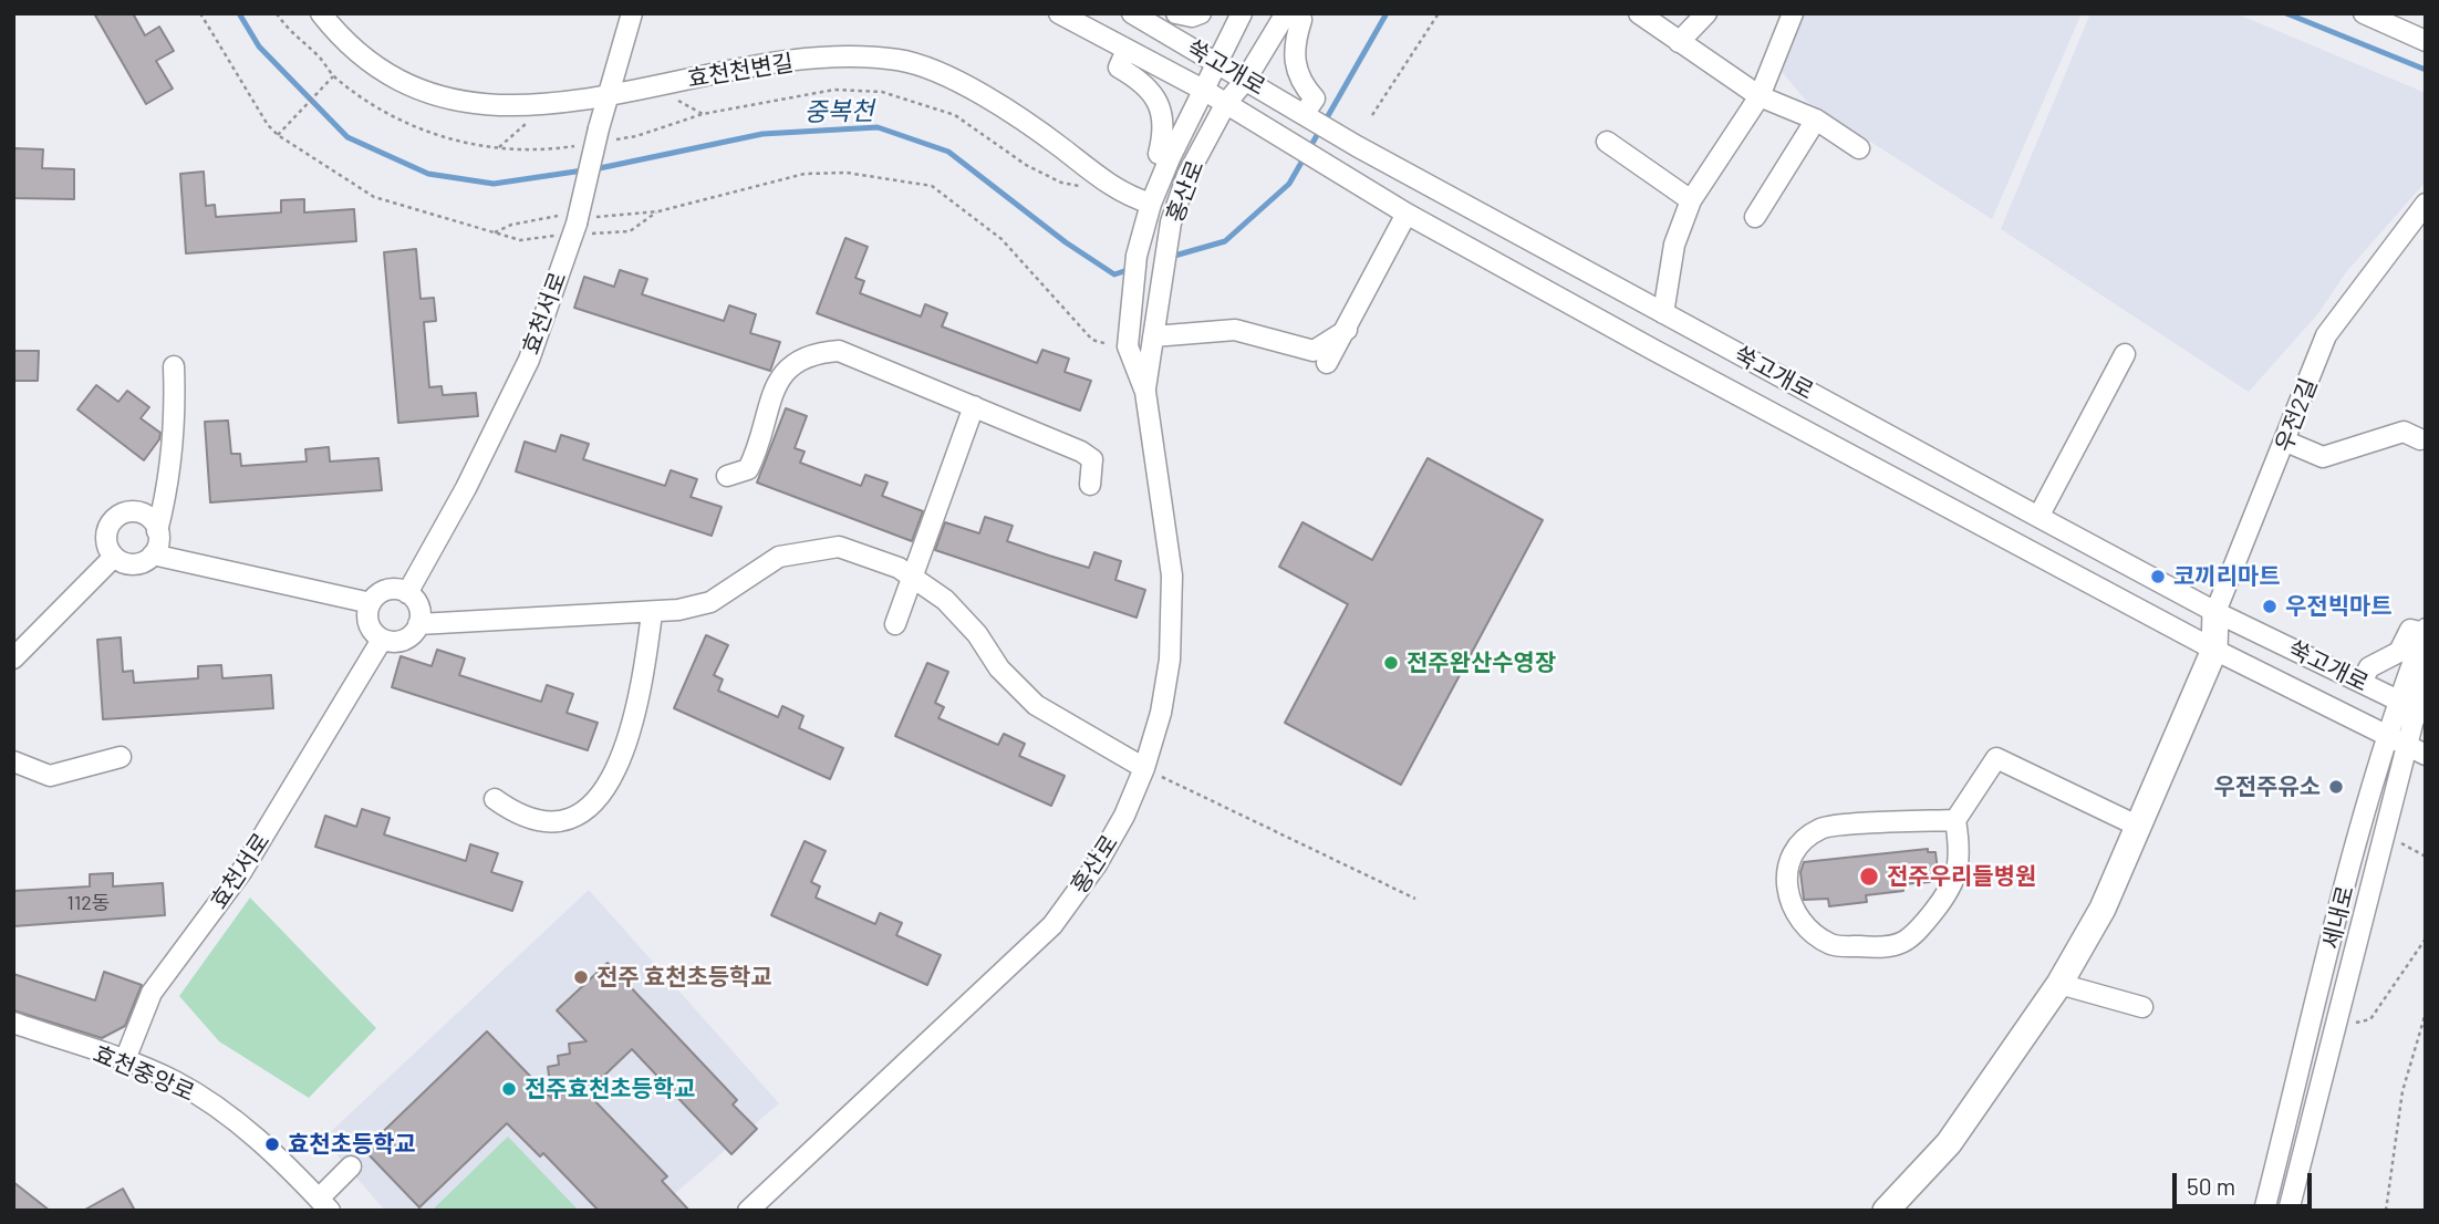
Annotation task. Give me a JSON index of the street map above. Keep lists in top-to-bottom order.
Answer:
{
  "streets": {
    "main road": ["우전2길"],
    "street": [
      "쑥고개로",
      "효천천변길",
      "홍산로",
      "효천서로",
      "세내로",
      "효천중앙로"
    ]
  },
  "crossings": [
    ["쑥고개로", "홍산로"],
    ["쑥고개로", "우전2길"],
    ["쑥고개로", "세내로"],
    ["효천천변길", "홍산로"],
    ["효천천변길", "효천서로"],
    ["효천서로", "효천중앙로"]
  ],
  "water": ["중복천"],
  "places": [
    "코끼리마트",
    "우전빅마트",
    "전주완산수영장",
    "우전주유소",
    "전주우리들병원",
    "전주 효천초등학교",
    "전주효천초등학교",
    "효천초등학교"
  ],
  "house_numbers": ["112동"],
  "scale_bar": "50 m"
}
